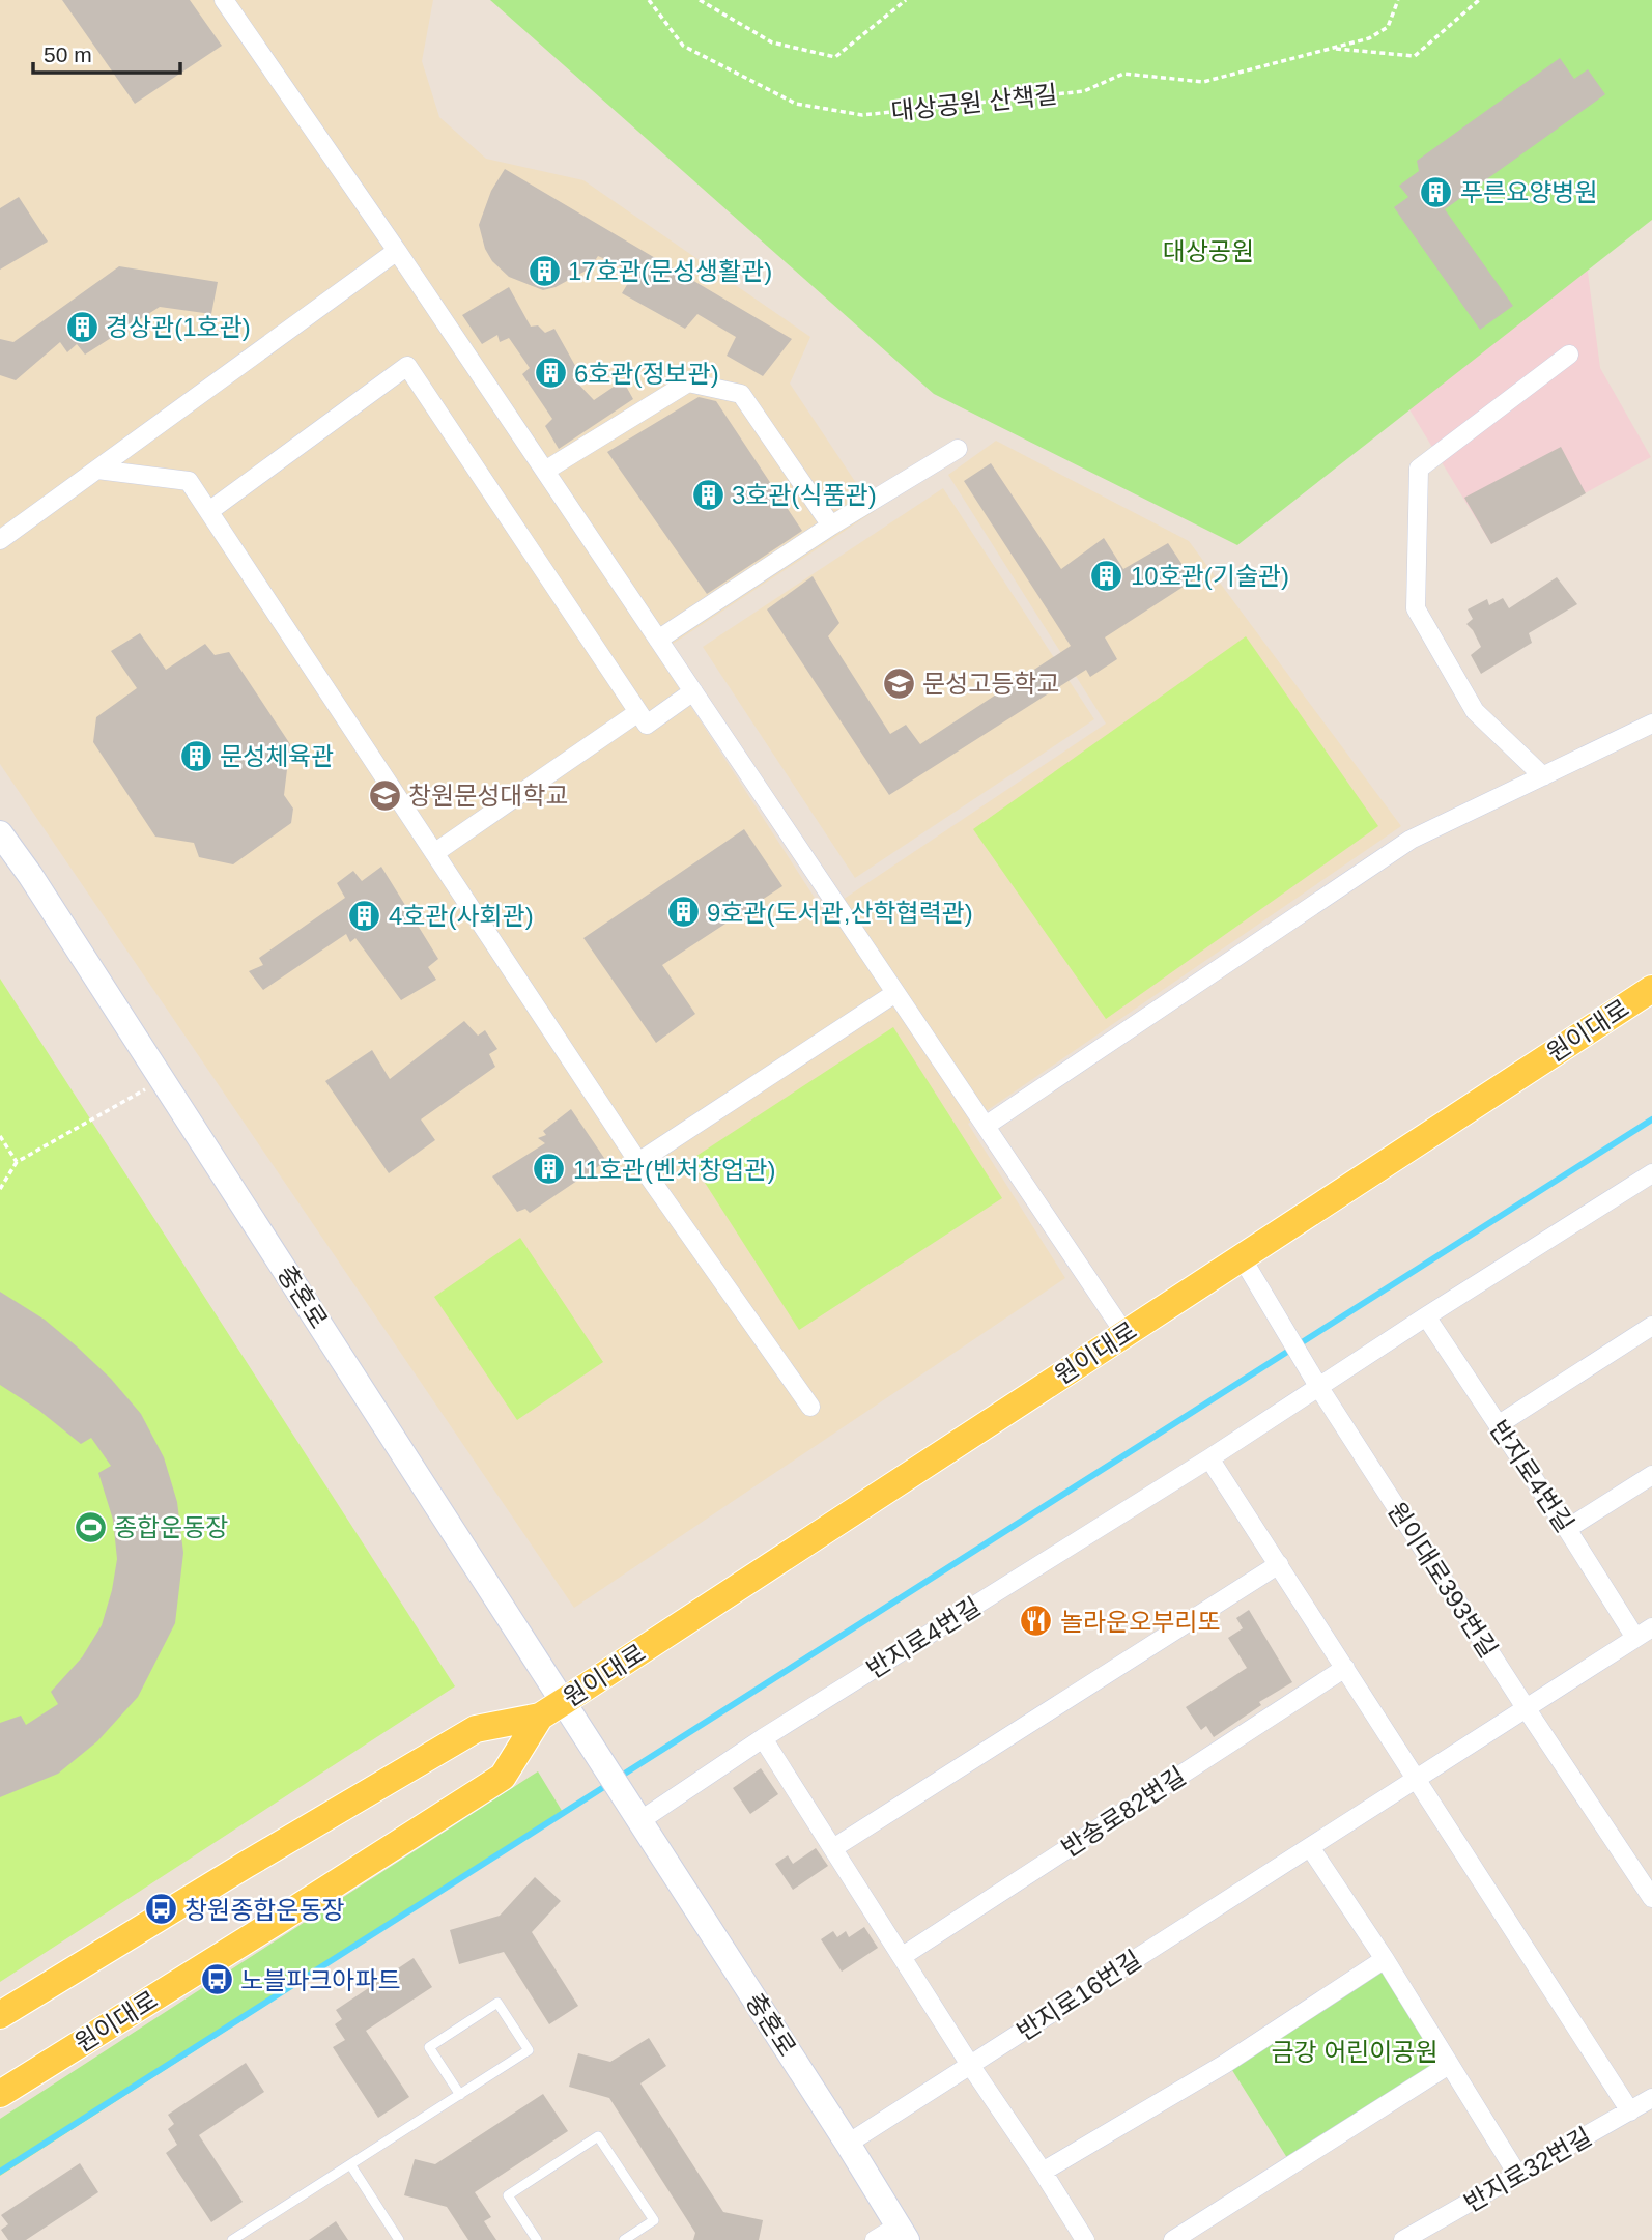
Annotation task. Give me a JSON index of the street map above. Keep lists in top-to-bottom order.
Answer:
{
  "streets": {
    "main road": ["원이대로", "충혼로"],
    "street": [
      "반지로4번길",
      "원이대로393번길",
      "반송로82번길",
      "반지로16번길",
      "반지로32번길"
    ],
    "path": ["대상공원 산책길"]
  },
  "crossings": [
    ["원이대로", "충혼로"],
    ["원이대로", "원이대로393번길"],
    ["충혼로", "반지로4번길"],
    ["충혼로", "반지로16번길"],
    ["반지로4번길", "원이대로393번길"],
    ["반지로4번길", "반지로16번길"],
    ["원이대로393번길", "반지로16번길"]
  ],
  "parks": ["대상공원", "금강 어린이공원"],
  "places": {
    "building": [
      "푸른요양병원",
      "17호관(문성생활관)",
      "경상관(1호관)",
      "6호관(정보관)",
      "3호관(식품관)",
      "10호관(기술관)",
      "문성체육관",
      "9호관(도서관,산학협력관)",
      "4호관(사회관)",
      "11호관(벤처창업관)"
    ],
    "school or university": ["문성고등학교", "창원문성대학교"],
    "sports": ["종합운동장"],
    "restaurant": ["놀라운오부리또"],
    "bus stop": ["창원종합운동장", "노블파크아파트"]
  },
  "scale_bar": "50 m"
}
